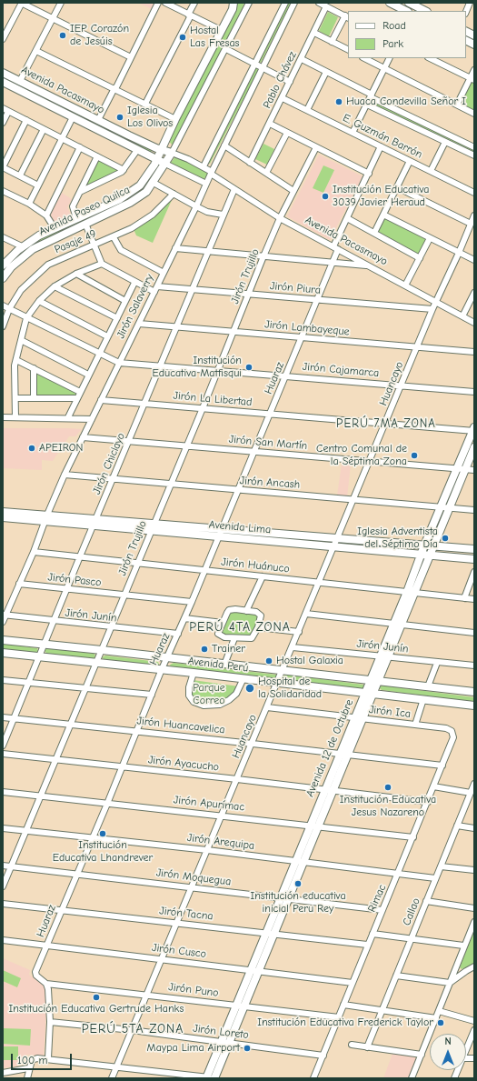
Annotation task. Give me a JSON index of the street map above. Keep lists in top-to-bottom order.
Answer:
{
  "streets": {
    "main road": [
      "Avenida Pacasmayo",
      "Avenida Paseo Quilca",
      "Avenida Lima",
      "Avenida Perú",
      "Avenida 12 de Octubre"
    ],
    "street": [
      "Pablo Chávez",
      "E. Guzmán Barrón",
      "Pasaje 49",
      "Jirón Trujillo",
      "Jirón Piura",
      "Jirón Salaverry",
      "Jirón Lambayeque",
      "Jirón Cajamarca",
      "Huaraz",
      "Huancayo",
      "Jirón La Libertad",
      "Jirón San Martín",
      "Jirón Chiclayo",
      "Jirón Ancash",
      "Jirón Huánuco",
      "Jirón Pasco",
      "Jirón Junín",
      "Jirón Ica",
      "Jirón Huancavelica",
      "Jirón Ayacucho",
      "Jirón Apurímac",
      "Jirón Arequipa",
      "Jirón Moquegua",
      "Rimac",
      "Callao",
      "Jirón Tacna",
      "Jirón Cusco",
      "Jirón Puno",
      "Jirón Loreto"
    ]
  },
  "crossings": [
    ["Pablo Chávez", "E. Guzmán Barrón"],
    ["Avenida Pacasmayo", "Avenida Paseo Quilca"],
    ["Avenida Pacasmayo", "Jirón Trujillo"],
    ["Avenida Pacasmayo", "Jirón Salaverry"],
    ["Avenida Pacasmayo", "Huaraz"],
    ["Avenida Pacasmayo", "Huancayo"],
    ["Avenida Pacasmayo", "Jirón Chiclayo"],
    ["E. Guzmán Barrón", "Huaraz"],
    ["Avenida Paseo Quilca", "Pasaje 49"],
    ["Jirón Trujillo", "Jirón Piura"],
    ["Jirón Trujillo", "Jirón Lambayeque"],
    ["Jirón Trujillo", "Jirón Cajamarca"],
    ["Jirón Trujillo", "Jirón La Libertad"],
    ["Jirón Trujillo", "Jirón San Martín"],
    ["Jirón Trujillo", "Jirón Ancash"],
    ["Jirón Trujillo", "Avenida Lima"],
    ["Jirón Trujillo", "Jirón Huánuco"],
    ["Jirón Trujillo", "Jirón Pasco"],
    ["Jirón Trujillo", "Jirón Junín"],
    ["Jirón Trujillo", "Avenida Perú"],
    ["Jirón Trujillo", "Jirón Huancavelica"],
    ["Jirón Trujillo", "Jirón Ayacucho"],
    ["Jirón Trujillo", "Jirón Apurímac"],
    ["Jirón Trujillo", "Jirón Arequipa"],
    ["Jirón Trujillo", "Jirón Moquegua"],
    ["Jirón Piura", "Jirón Salaverry"],
    ["Jirón Piura", "Huaraz"],
    ["Jirón Piura", "Huancayo"],
    ["Jirón Piura", "Jirón Chiclayo"],
    ["Jirón Salaverry", "Jirón Lambayeque"],
    ["Jirón Salaverry", "Jirón Cajamarca"],
    ["Jirón Salaverry", "Jirón La Libertad"],
    ["Jirón Salaverry", "Jirón San Martín"],
    ["Jirón Salaverry", "Jirón Ancash"],
    ["Jirón Salaverry", "Avenida Lima"],
    ["Jirón Salaverry", "Jirón Huánuco"],
    ["Jirón Salaverry", "Jirón Pasco"],
    ["Jirón Salaverry", "Jirón Junín"],
    ["Jirón Lambayeque", "Huaraz"],
    ["Jirón Lambayeque", "Huancayo"],
    ["Jirón Lambayeque", "Jirón Chiclayo"],
    ["Jirón Cajamarca", "Huaraz"],
    ["Jirón Cajamarca", "Huancayo"],
    ["Jirón Cajamarca", "Jirón Chiclayo"],
    ["Huaraz", "Jirón La Libertad"],
    ["Huaraz", "Jirón San Martín"],
    ["Huaraz", "Jirón Ancash"],
    ["Huaraz", "Avenida Lima"],
    ["Huaraz", "Jirón Huánuco"],
    ["Huaraz", "Jirón Pasco"],
    ["Huaraz", "Jirón Junín"],
    ["Huaraz", "Avenida Perú"],
    ["Huaraz", "Jirón Huancavelica"],
    ["Huaraz", "Jirón Ayacucho"],
    ["Huaraz", "Jirón Apurímac"],
    ["Huaraz", "Jirón Arequipa"],
    ["Huaraz", "Jirón Moquegua"],
    ["Huaraz", "Jirón Tacna"],
    ["Huaraz", "Jirón Cusco"],
    ["Huaraz", "Jirón Puno"],
    ["Huaraz", "Jirón Loreto"],
    ["Huancayo", "Jirón La Libertad"],
    ["Huancayo", "Jirón San Martín"],
    ["Huancayo", "Jirón Ancash"],
    ["Huancayo", "Avenida Lima"],
    ["Huancayo", "Jirón Huánuco"],
    ["Huancayo", "Jirón Junín"],
    ["Huancayo", "Avenida Perú"],
    ["Huancayo", "Jirón Ica"],
    ["Huancayo", "Jirón Huancavelica"],
    ["Huancayo", "Jirón Ayacucho"],
    ["Huancayo", "Jirón Apurímac"],
    ["Huancayo", "Jirón Arequipa"],
    ["Huancayo", "Jirón Moquegua"],
    ["Huancayo", "Jirón Tacna"],
    ["Huancayo", "Jirón Cusco"],
    ["Huancayo", "Jirón Puno"],
    ["Huancayo", "Jirón Loreto"],
    ["Jirón La Libertad", "Jirón Chiclayo"],
    ["Jirón La Libertad", "Avenida 12 de Octubre"],
    ["Jirón San Martín", "Jirón Chiclayo"],
    ["Jirón San Martín", "Avenida 12 de Octubre"],
    ["Jirón Chiclayo", "Jirón Ancash"],
    ["Jirón Chiclayo", "Avenida Lima"],
    ["Jirón Chiclayo", "Jirón Huánuco"],
    ["Jirón Chiclayo", "Jirón Pasco"],
    ["Jirón Chiclayo", "Jirón Junín"],
    ["Jirón Chiclayo", "Avenida Perú"],
    ["Jirón Chiclayo", "Jirón Huancavelica"],
    ["Jirón Ancash", "Avenida 12 de Octubre"],
    ["Avenida Lima", "Avenida 12 de Octubre"],
    ["Jirón Huánuco", "Avenida 12 de Octubre"],
    ["Jirón Junín", "Avenida 12 de Octubre"],
    ["Avenida Perú", "Avenida 12 de Octubre"],
    ["Jirón Ica", "Avenida 12 de Octubre"],
    ["Jirón Ica", "Rimac"],
    ["Jirón Huancavelica", "Avenida 12 de Octubre"],
    ["Jirón Huancavelica", "Rimac"],
    ["Avenida 12 de Octubre", "Jirón Ayacucho"],
    ["Avenida 12 de Octubre", "Jirón Apurímac"],
    ["Avenida 12 de Octubre", "Jirón Arequipa"],
    ["Avenida 12 de Octubre", "Jirón Moquegua"],
    ["Avenida 12 de Octubre", "Jirón Tacna"],
    ["Avenida 12 de Octubre", "Jirón Cusco"],
    ["Avenida 12 de Octubre", "Jirón Puno"],
    ["Avenida 12 de Octubre", "Jirón Loreto"],
    ["Jirón Ayacucho", "Rimac"],
    ["Jirón Apurímac", "Rimac"],
    ["Jirón Arequipa", "Rimac"],
    ["Jirón Arequipa", "Callao"],
    ["Jirón Moquegua", "Rimac"],
    ["Rimac", "Jirón Tacna"],
    ["Rimac", "Jirón Cusco"],
    ["Rimac", "Jirón Puno"],
    ["Rimac", "Jirón Loreto"]
  ],
  "districts": ["PERÚ 7MA ZONA", "PERÚ 4TA ZONA", "PERÚ 5TA ZONA"],
  "parks": ["Parque Correo"],
  "places": [
    "IEP Corazón de Jesúis",
    "Hostal Las Fresas",
    "Huaca Condevilla Señor I",
    "Iglesia Los Olivos",
    "Institución Educativa 3039 Javier Heraud",
    "Institución Educativa Matfisqui",
    "APEIRON",
    "Centro Comunal de la Séptima Zona",
    "Iglesia Adventista del Séptimo Día",
    "Trainer",
    "Hostal Galaxia",
    "Hospital de la Solidaridad",
    "Institución Educativa Jesus Nazareno",
    "Institución Educativa Lhandrever",
    "Institución educativa inicial Peru Rey",
    "Institución Educativa Gertrude Hanks",
    "Institución Educativa Frederick Taylor",
    "Maypa Lima Airport"
  ],
  "legend": ["Road", "Park"],
  "scale_bar": "100 m",
  "north": "top"
}
